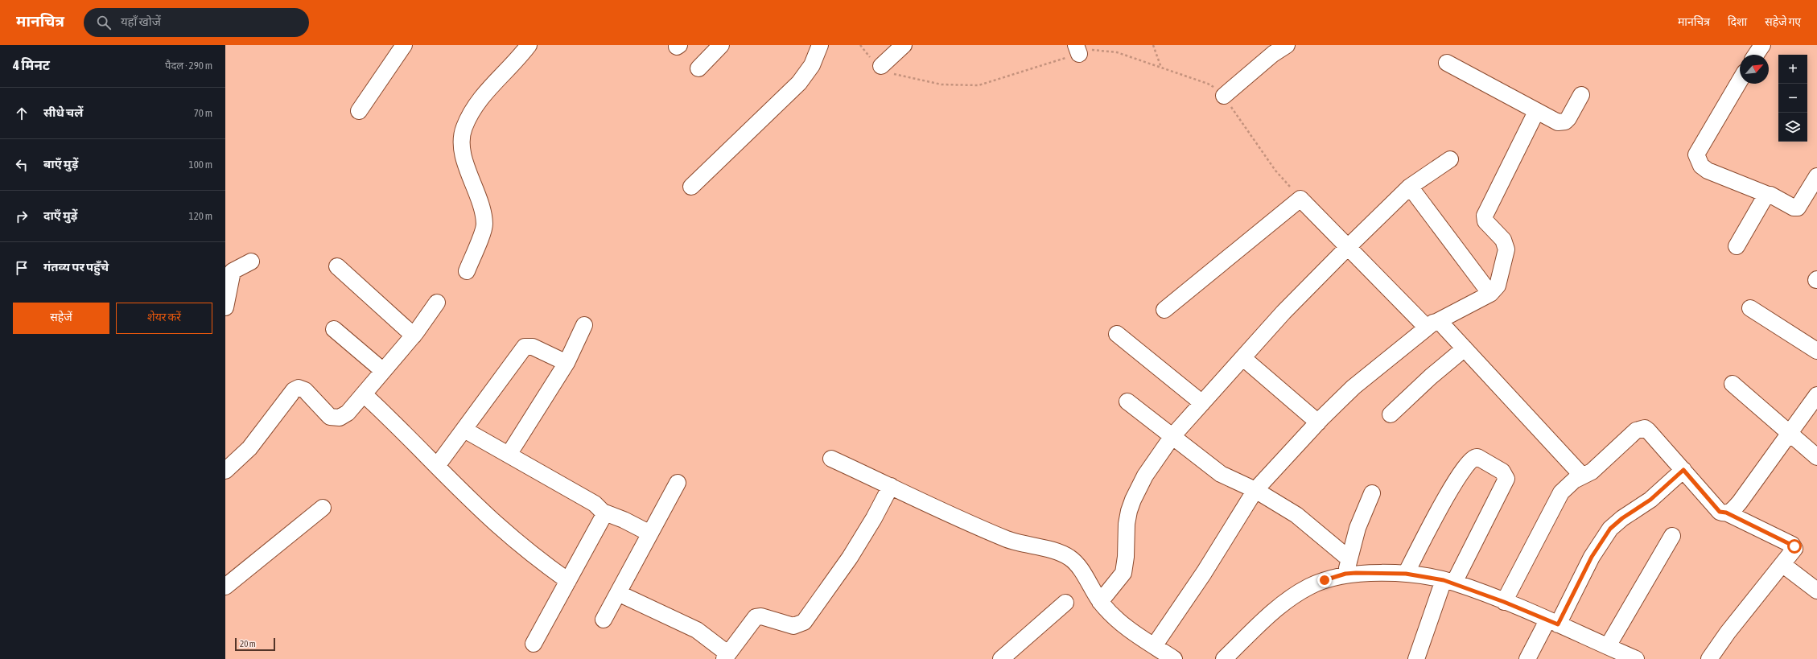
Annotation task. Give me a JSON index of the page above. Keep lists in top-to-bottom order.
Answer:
{
  "scale_bar": "20 m",
  "north": "top right",
  "page": {
    "header": "मानचित्र",
    "search": "यहाँ खोजें",
    "nav": ["मानचित्र", "दिशा", "सहेजे गए"],
    "heading": ["4 मिनट", "पैदल · 290 m"],
    "map_buttons": ["+", "−"],
    "list": [
      ["सीधे चलें", "70 m"],
      ["बाएँ मुड़ें", "100 m"],
      ["दाएँ मुड़ें", "120 m"],
      "गंतव्य पर पहुँचे"
    ],
    "buttons": ["सहेजें", "शेयर करें"],
    "scale": "20 m"
  }
}
